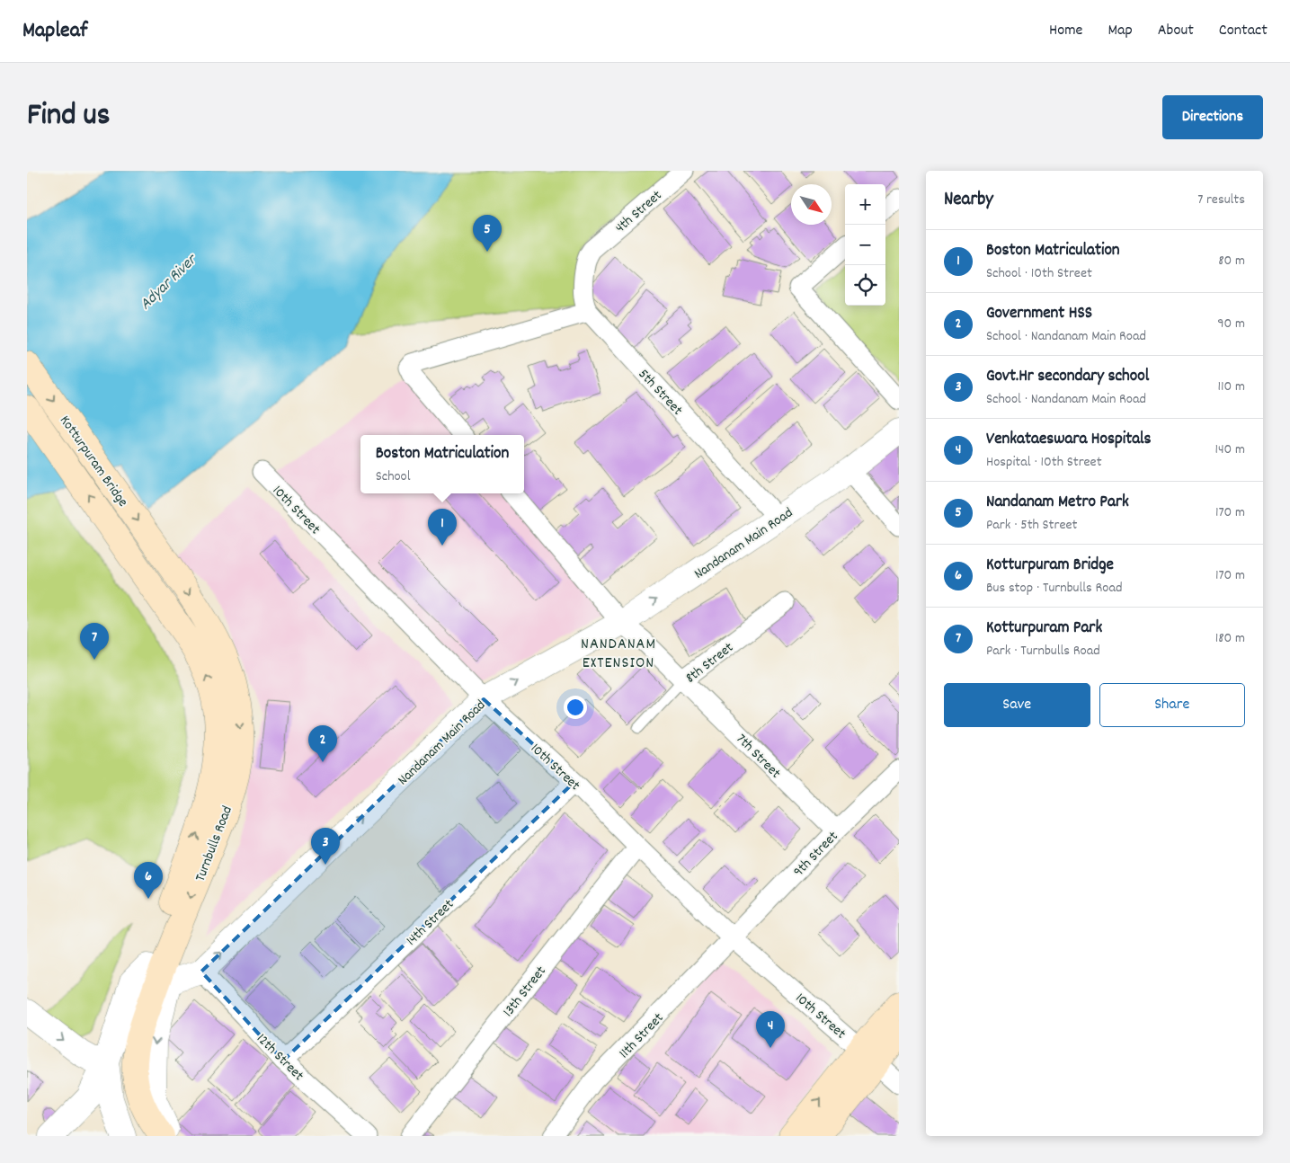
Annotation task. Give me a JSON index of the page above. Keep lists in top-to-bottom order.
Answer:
{
  "streets": {
    "main road": ["Kotturpuram Bridge", "Turnbulls Road"],
    "street": [
      "4th Street",
      "5th Street",
      "10th Street",
      "Nandanam Main Road",
      "8th Street",
      "7th Street",
      "9th Street",
      "14th Street",
      "13th Street",
      "11th Street",
      "12th Street"
    ]
  },
  "crossings": [
    ["4th Street", "5th Street"],
    ["5th Street", "Nandanam Main Road"],
    ["Kotturpuram Bridge", "Turnbulls Road"],
    ["10th Street", "Nandanam Main Road"],
    ["10th Street", "9th Street"],
    ["10th Street", "14th Street"],
    ["10th Street", "13th Street"],
    ["10th Street", "11th Street"],
    ["Nandanam Main Road", "7th Street"],
    ["Nandanam Main Road", "Turnbulls Road"],
    ["Nandanam Main Road", "12th Street"],
    ["8th Street", "7th Street"],
    ["7th Street", "9th Street"],
    ["9th Street", "11th Street"],
    ["14th Street", "12th Street"]
  ],
  "one_way": ["Nandanam Main Road"],
  "districts": ["NANDANAM EXTENSION"],
  "water": ["Adyar River"],
  "north": "bottom right",
  "page": {
    "header": "Mapleaf",
    "nav": [
      "Home",
      "Map",
      "About",
      "Contact"
    ],
    "title": "Find us",
    "buttons": [
      "Directions",
      ["Save", "Share"]
    ],
    "heading": ["Nearby", "7 results"],
    "map_buttons": ["+", "−"],
    "pins": [
      "5",
      "1",
      "7",
      "2",
      "3",
      "6",
      "4"
    ],
    "list": [
      {
        "mark": "1",
        "name": "Boston Matriculation",
        "note": "School · 10th Street",
        "value": "80 m"
      },
      {
        "mark": "2",
        "name": "Government HSS",
        "note": "School · Nandanam Main Road",
        "value": "90 m"
      },
      {
        "mark": "3",
        "name": "Govt.Hr secondary school",
        "note": "School · Nandanam Main Road",
        "value": "110 m"
      },
      {
        "mark": "4",
        "name": "Venkataeswara Hospitals",
        "note": "Hospital · 10th Street",
        "value": "140 m"
      },
      {
        "mark": "5",
        "name": "Nandanam Metro Park",
        "note": "Park · 5th Street",
        "value": "170 m"
      },
      {
        "mark": "6",
        "name": "Kotturpuram Bridge",
        "note": "Bus stop · Turnbulls Road",
        "value": "170 m"
      },
      {
        "mark": "7",
        "name": "Kotturpuram Park",
        "note": "Park · Turnbulls Road",
        "value": "180 m"
      }
    ],
    "popup": ["Boston Matriculation", "School"]
  }
}
